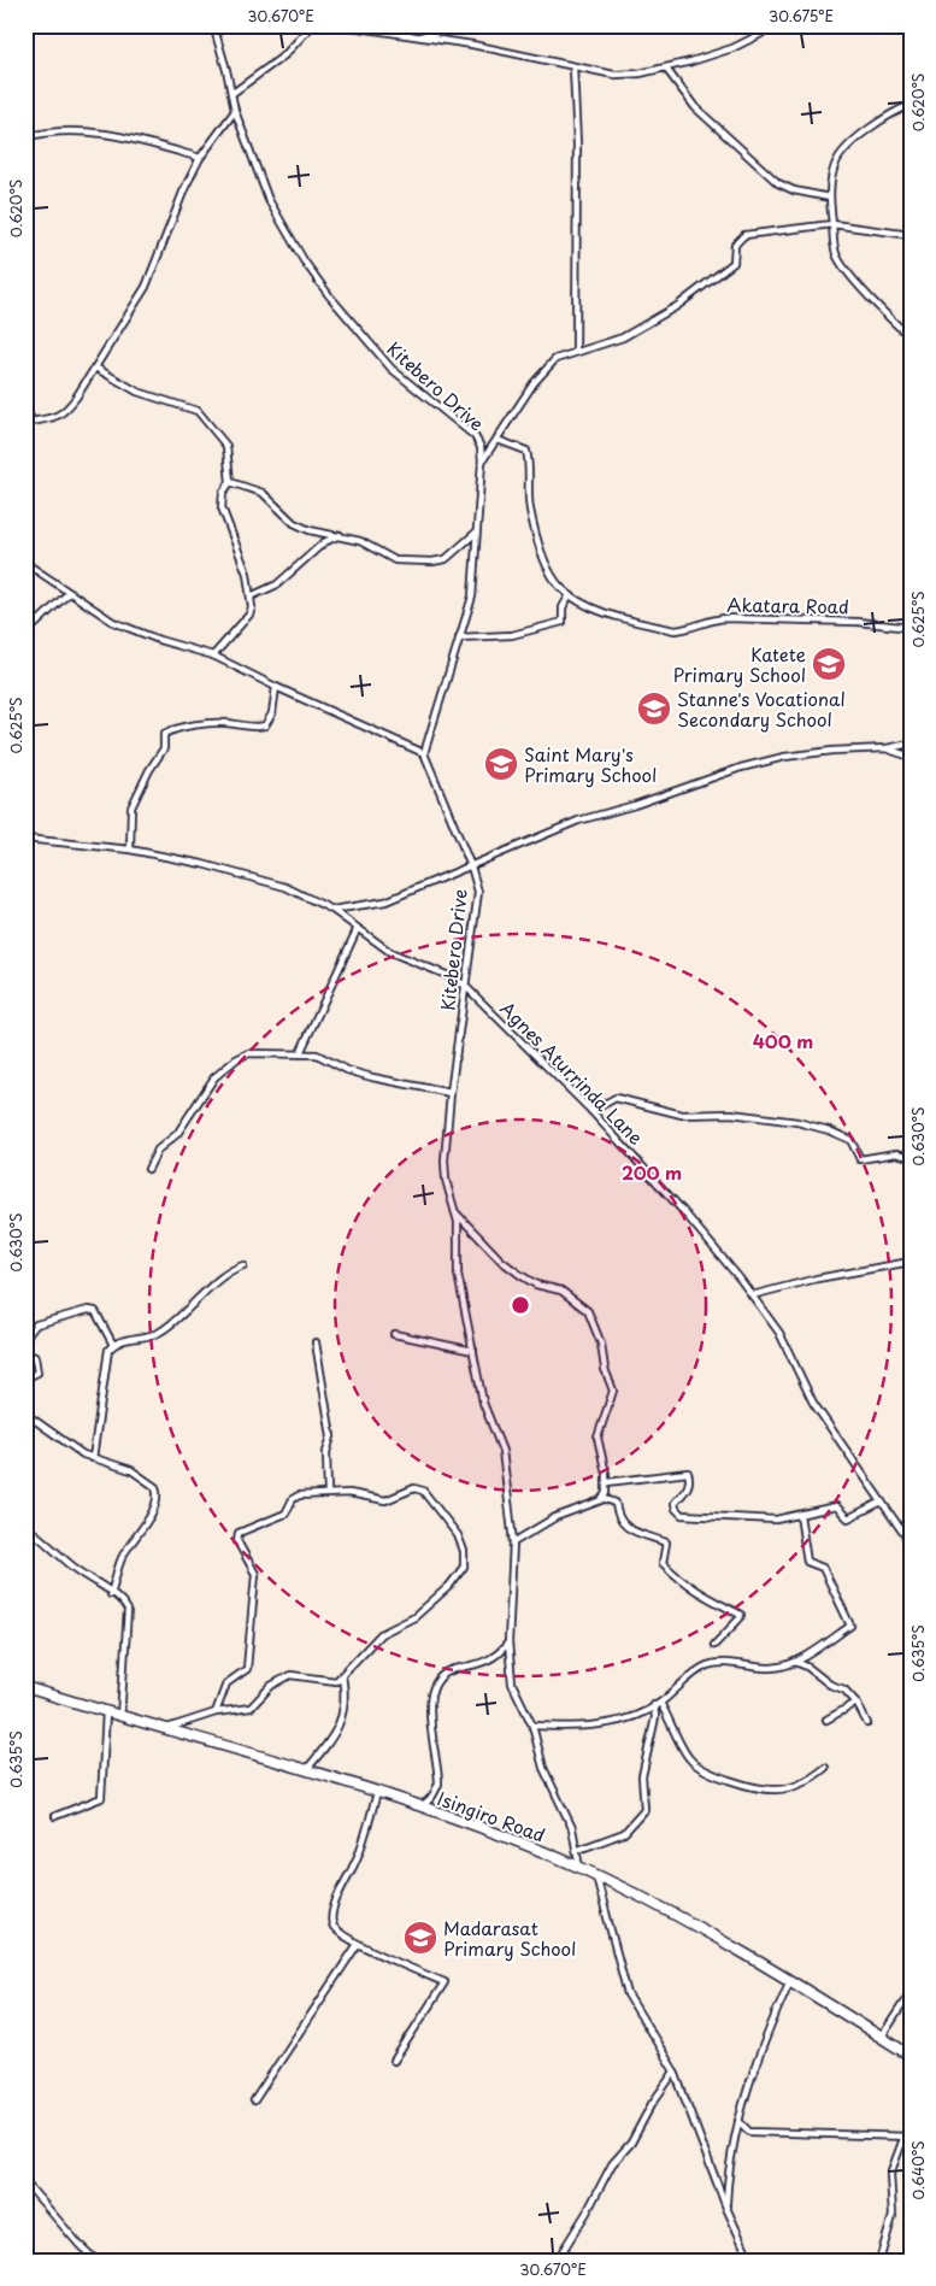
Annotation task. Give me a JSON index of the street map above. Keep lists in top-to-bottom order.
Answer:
{
  "streets": {
    "main road": ["Isingiro Road"],
    "street": ["Kitebero Drive", "Akatara Road", "Agnes Aturrinda Lane"]
  },
  "crossings": [
    ["Kitebero Drive", "Agnes Aturrinda Lane"],
    ["Kitebero Drive", "Isingiro Road"]
  ],
  "places": {
    "school or university": [
      "Katete Primary School",
      "Stanne's Vocational Secondary School",
      "Saint Mary's Primary School",
      "Madarasat Primary School"
    ]
  },
  "coordinates": [
    "30.670°E",
    "30.675°E",
    "0.620°S",
    "0.625°S",
    "0.630°S",
    "0.635°S",
    "0.640°S"
  ],
  "rings": ["400 m", "200 m"]
}
